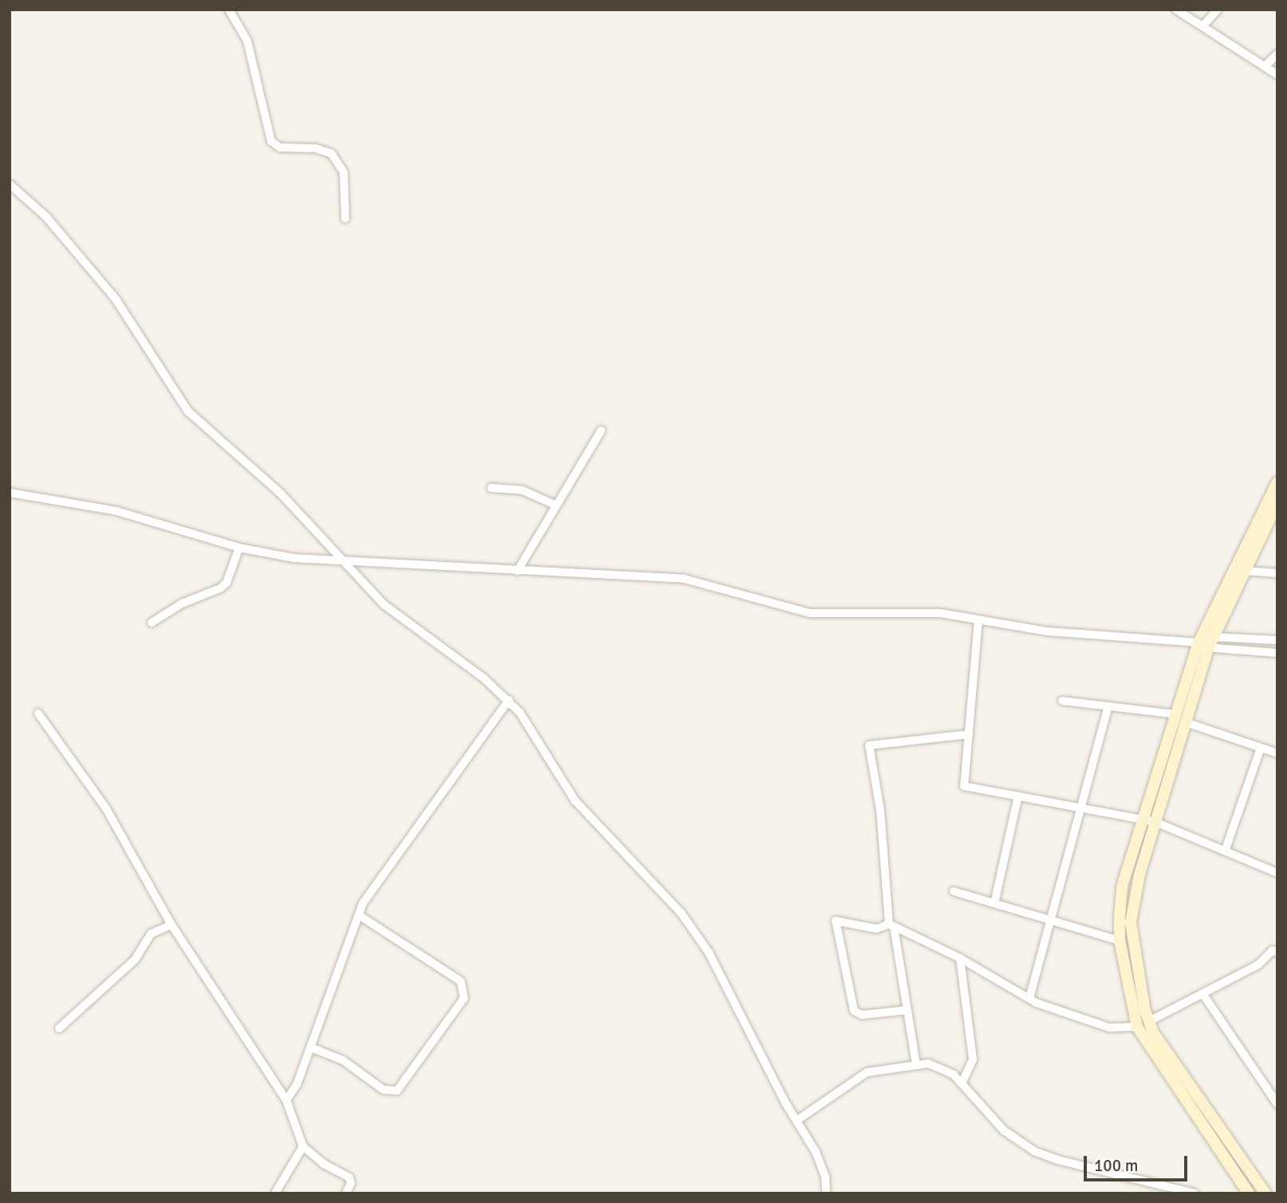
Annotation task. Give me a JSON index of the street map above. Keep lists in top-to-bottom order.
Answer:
{
  "scale_bar": "100 m"
}
